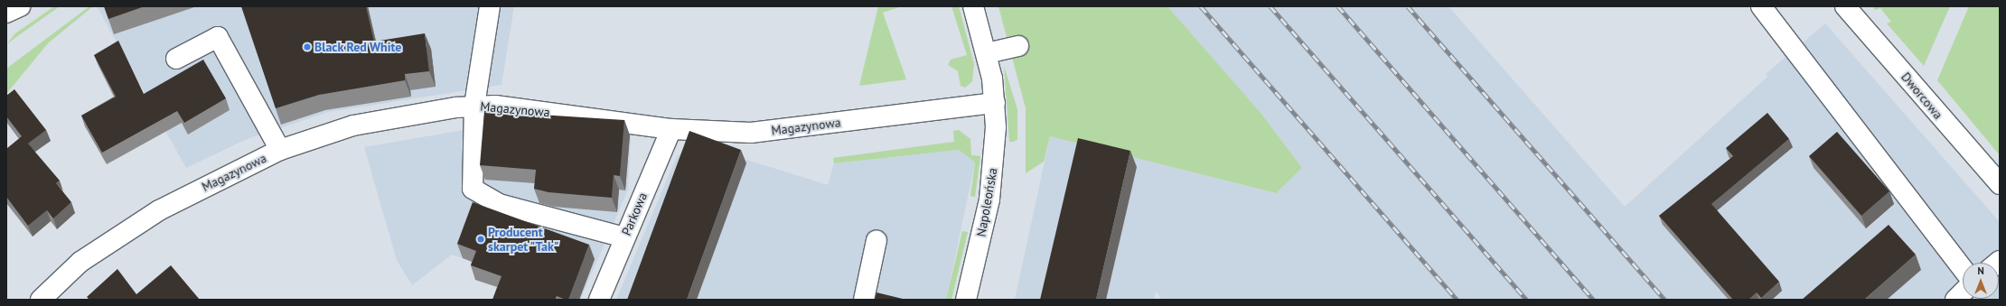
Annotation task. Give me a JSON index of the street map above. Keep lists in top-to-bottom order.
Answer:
{
  "streets": {
    "street": [
      "Dworcowa",
      "Magazynowa",
      "Napoleońska",
      "Parkowa"
    ]
  },
  "crossings": [
    ["Magazynowa", "Napoleońska"],
    ["Magazynowa", "Parkowa"]
  ],
  "places": ["Black Red White", "Producent skarpet \"Tak\""],
  "north": "top"
}
